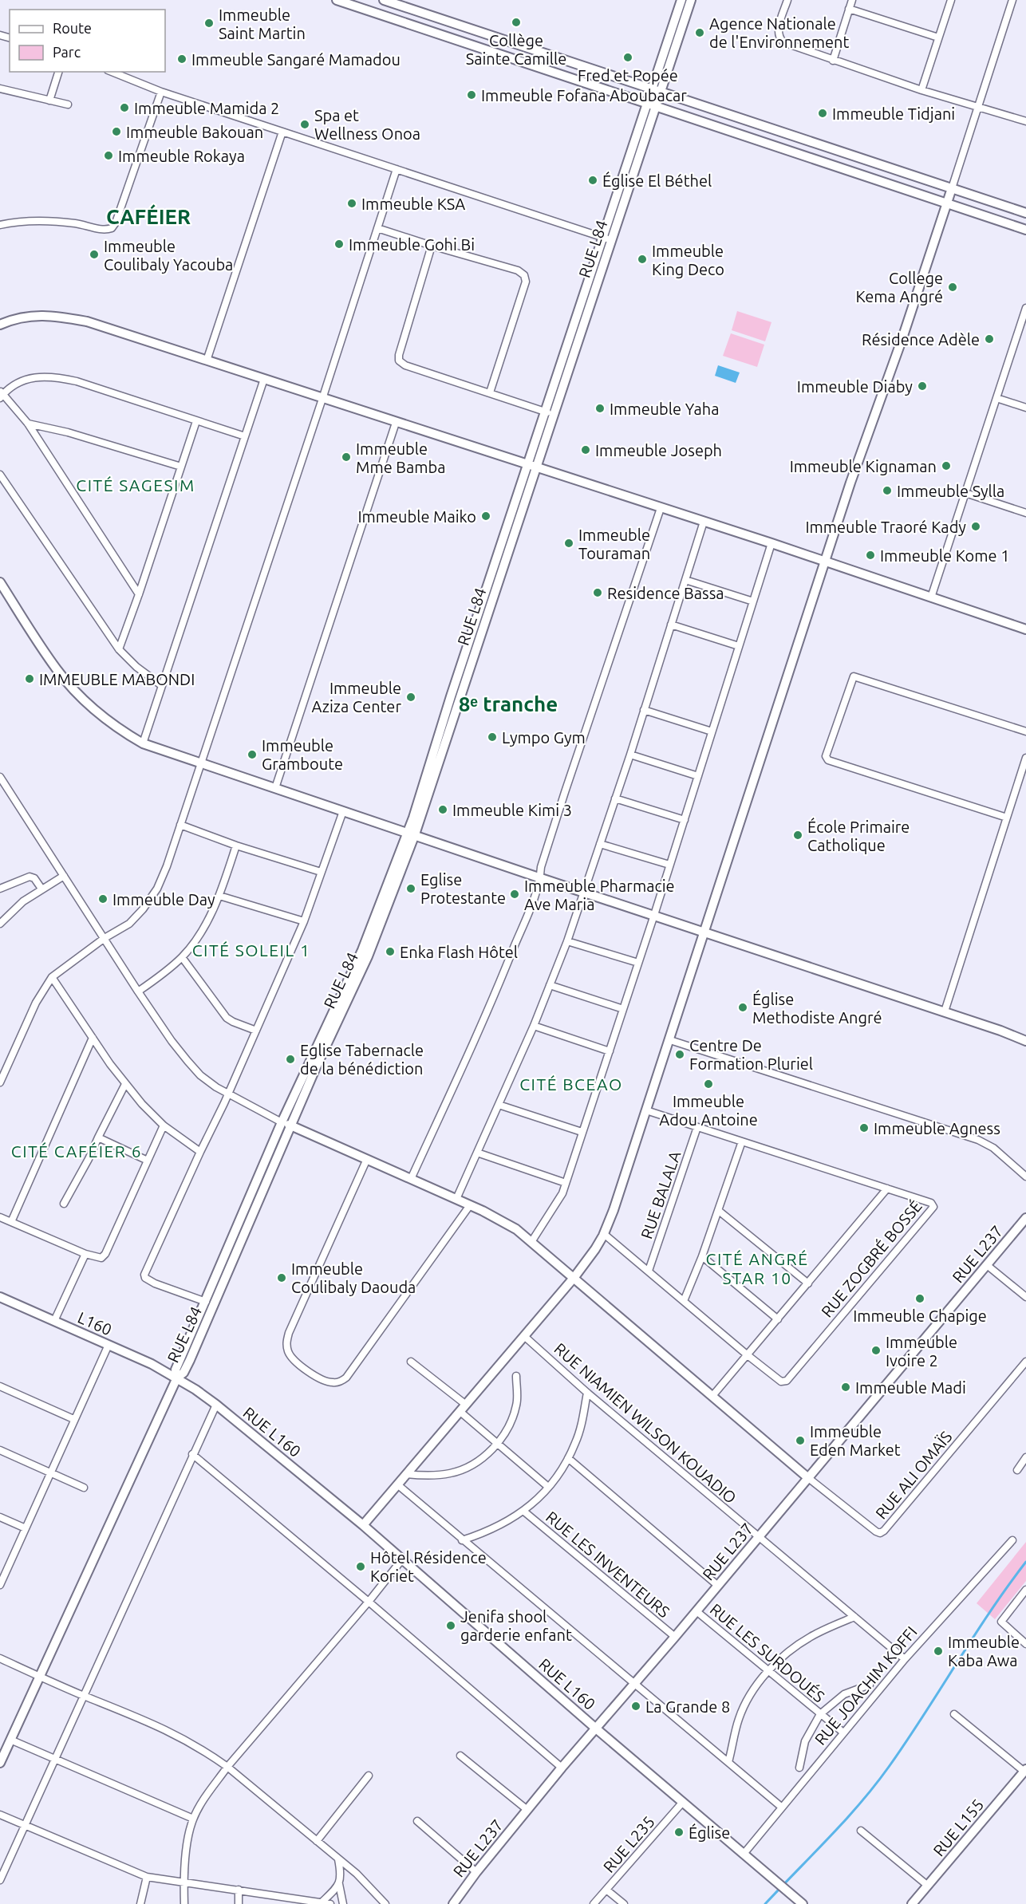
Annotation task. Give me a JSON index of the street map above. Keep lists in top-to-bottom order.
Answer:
{
  "streets": {
    "street": [
      "RUE L84",
      "RUE BALALA",
      "RUE L237",
      "RUE ZOGBRÉ BOSSÉ",
      "L160",
      "RUE NIAMIEN WILSON KOUADIO",
      "RUE L160",
      "RUE ALI OMAÏS",
      "RUE LES INVENTEURS",
      "RUE LES SURDOUÉS",
      "RUE JOACHIM KOFFI",
      "RUE L155",
      "RUE L235"
    ]
  },
  "crossings": [
    ["RUE L84", "L160"],
    ["RUE L84", "RUE L160"],
    ["RUE BALALA", "RUE ZOGBRÉ BOSSÉ"],
    ["RUE L237", "RUE NIAMIEN WILSON KOUADIO"],
    ["RUE L237", "RUE L160"],
    ["RUE L237", "RUE ALI OMAÏS"],
    ["RUE L237", "RUE LES INVENTEURS"],
    ["RUE L237", "RUE LES SURDOUÉS"],
    ["L160", "RUE L160"],
    ["RUE NIAMIEN WILSON KOUADIO", "RUE JOACHIM KOFFI"],
    ["RUE L160", "RUE JOACHIM KOFFI"],
    ["RUE L160", "RUE L235"],
    ["RUE LES SURDOUÉS", "RUE JOACHIM KOFFI"]
  ],
  "districts": [
    "CAFÉIER",
    "CITÉ SAGESIM",
    "8ᵉ tranche",
    "CITÉ SOLEIL 1",
    "CITÉ BCEAO",
    "CITÉ CAFÉIER 6",
    "CITÉ ANGRÉ STAR 10"
  ],
  "places": [
    "Collège Sainte Camille",
    "Immeuble Saint Martin",
    "Agence Nationale de l'Environnement",
    "Fred et Popée",
    "Immeuble Sangaré Mamadou",
    "Immeuble Fofana Aboubacar",
    "Immeuble Mamida 2",
    "Immeuble Tidjani",
    "Spa et Wellness Onoa",
    "Immeuble Bakouan",
    "Immeuble Rokaya",
    "Église El Béthel",
    "Immeuble KSA",
    "Immeuble Gohi Bi",
    "Immeuble Coulibaly Yacouba",
    "Immeuble King Deco",
    "College Kema Angré",
    "Résidence Adèle",
    "Immeuble Diaby",
    "Immeuble Yaha",
    "Immeuble Joseph",
    "Immeuble Mme Bamba",
    "Immeuble Kignaman",
    "Immeuble Sylla",
    "Immeuble Maiko",
    "Immeuble Traoré Kady",
    "Immeuble Touraman",
    "Immeuble Kome 1",
    "Residence Bassa",
    "IMMEUBLE MABONDI",
    "Immeuble Aziza Center",
    "Lympo Gym",
    "Immeuble Gramboute",
    "Immeuble Kimi 3",
    "École Primaire Catholique",
    "Eglise Protestante",
    "Immeuble Pharmacie Ave Maria",
    "Immeuble Day",
    "Enka Flash Hôtel",
    "Église Methodiste Angré",
    "Centre De Formation Pluriel",
    "Eglise Tabernacle de la bénédiction",
    "Immeuble Adou Antoine",
    "Immeuble Agness",
    "Immeuble Coulibaly Daouda",
    "Immeuble Chapige",
    "Immeuble Ivoire 2",
    "Immeuble Madi",
    "Immeuble Eden Market",
    "Hôtel Résidence Koriet",
    "Jenifa shool garderie enfant",
    "Immeuble Kaba Awa",
    "La Grande 8",
    "Église"
  ],
  "legend": ["Route", "Parc"]
}
